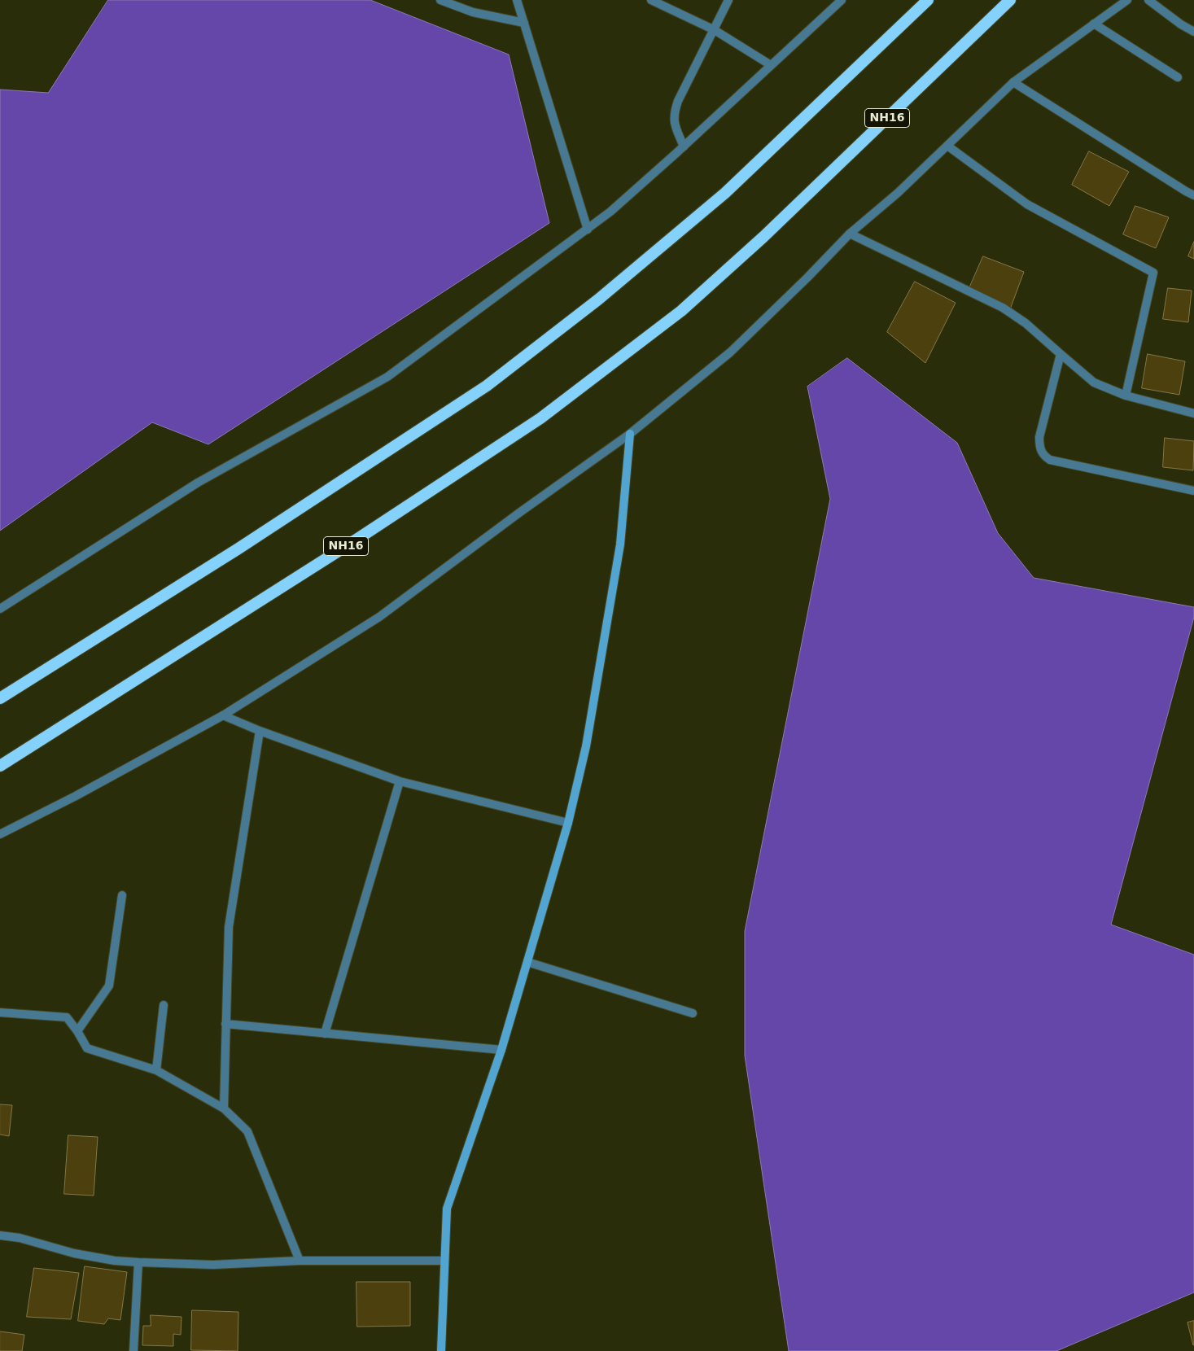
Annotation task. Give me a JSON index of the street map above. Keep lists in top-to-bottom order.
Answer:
{
  "streets": {
    "highway": ["NH16"]
  }
}
